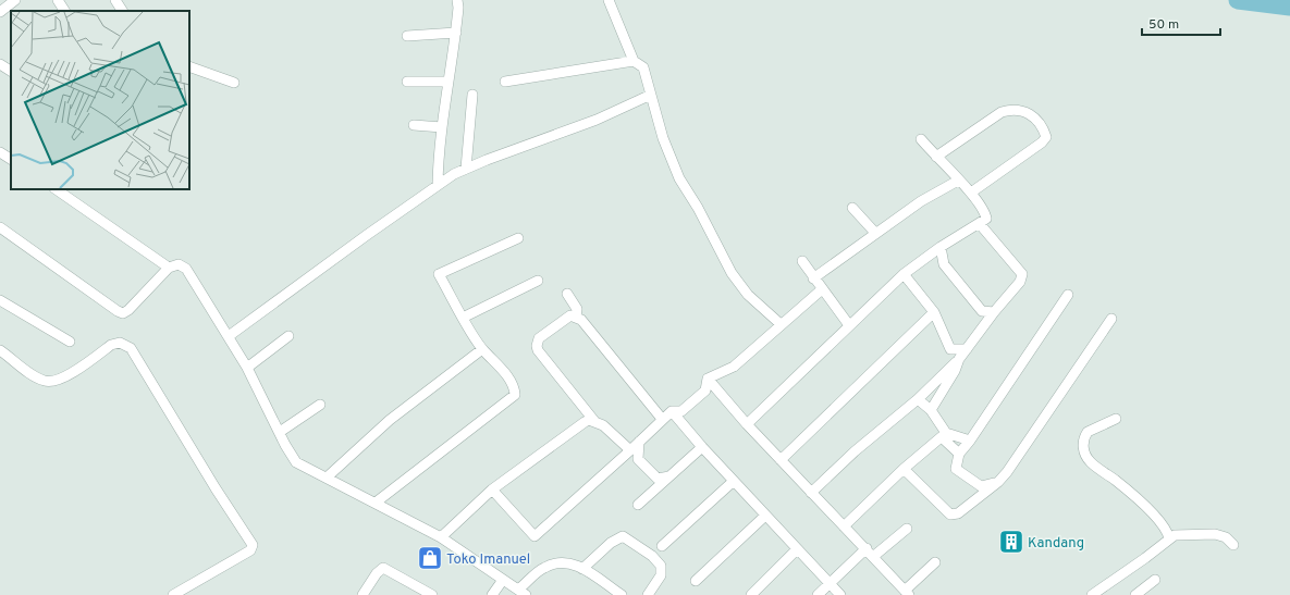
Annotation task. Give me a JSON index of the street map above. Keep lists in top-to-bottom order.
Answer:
{
  "places": {
    "building": ["Kandang"],
    "shop": ["Toko Imanuel"]
  },
  "scale_bar": "50 m"
}
